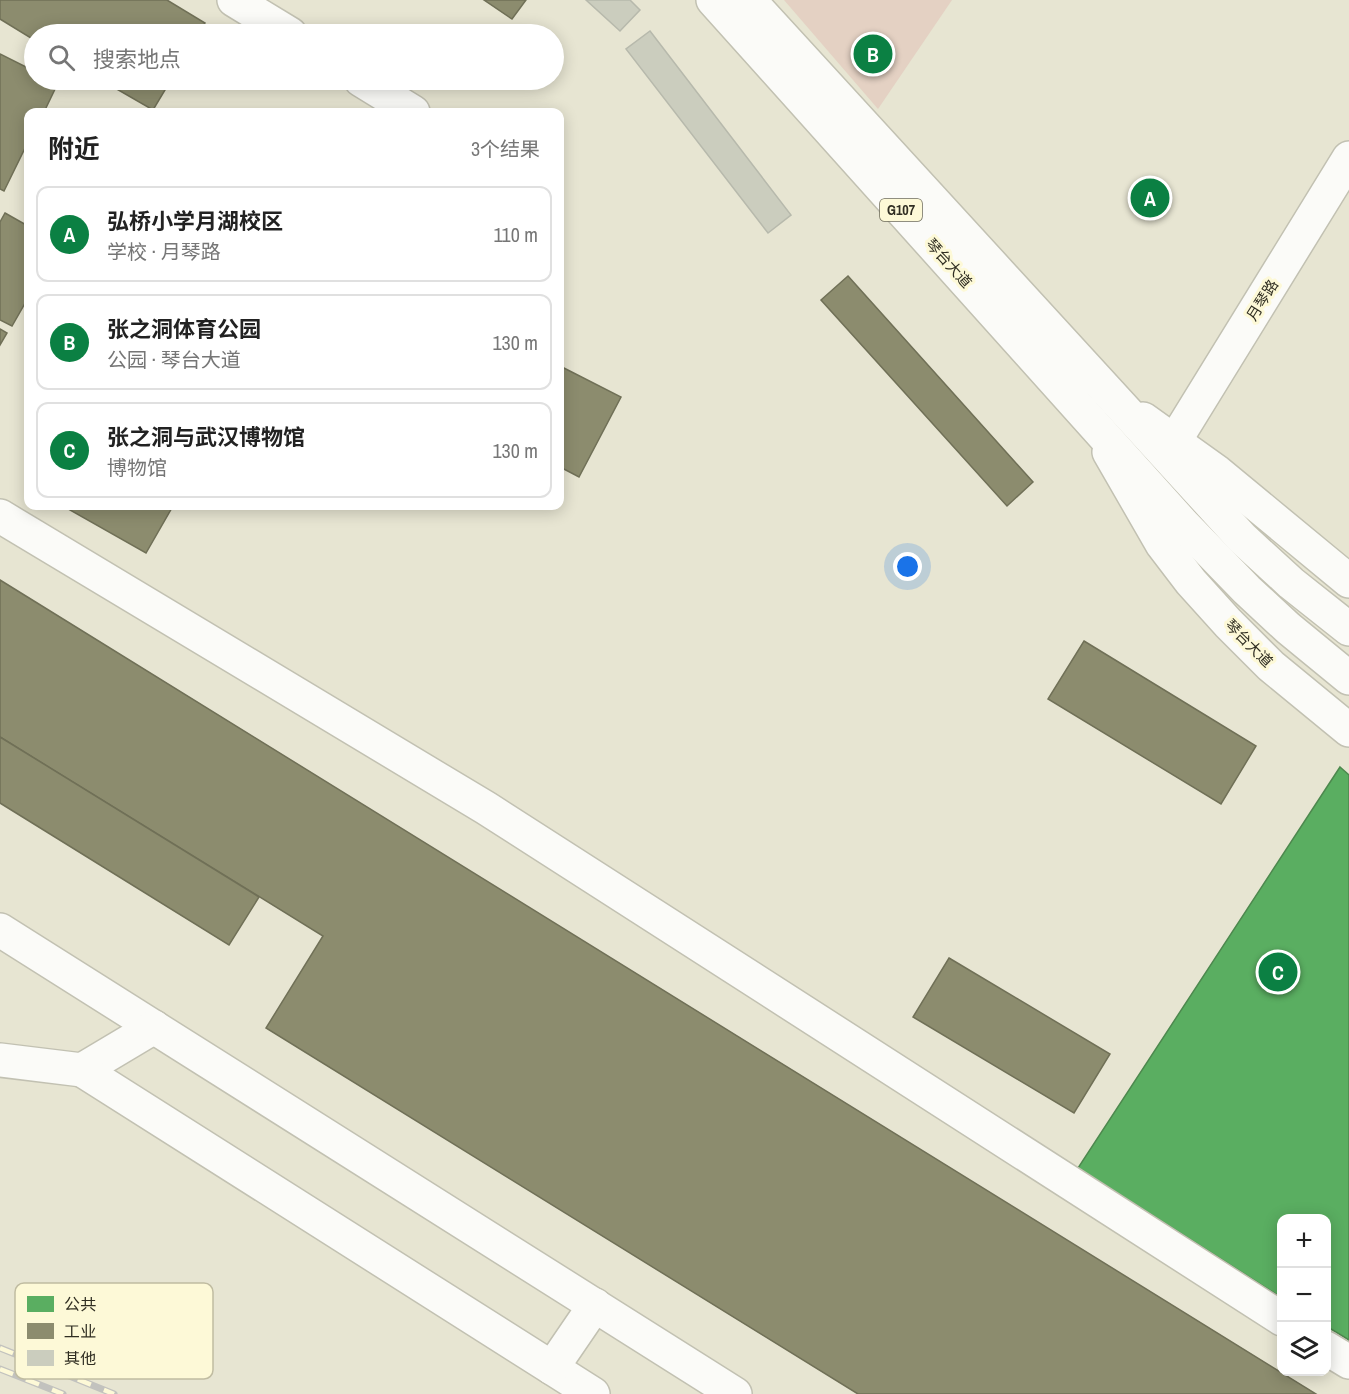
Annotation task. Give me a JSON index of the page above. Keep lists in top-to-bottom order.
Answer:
{
  "streets": {
    "main road": ["G107", "琴台大道", "月琴路"]
  },
  "crossings": [
    ["琴台大道", "月琴路"]
  ],
  "legend": ["公共", "工业", "其他"],
  "page": {
    "search": "搜索地点",
    "pins": ["B", "A", "C"],
    "heading": ["附近", "3个结果"],
    "list": [
      {
        "mark": "A",
        "name": "弘桥小学月湖校区",
        "note": "学校 · 月琴路",
        "value": "110 m"
      },
      {
        "mark": "B",
        "name": "张之洞体育公园",
        "note": "公园 · 琴台大道",
        "value": "130 m"
      },
      {
        "mark": "C",
        "name": "张之洞与武汉博物馆",
        "note": "博物馆",
        "value": "130 m"
      }
    ],
    "map_buttons": ["+", "−"]
  }
}
